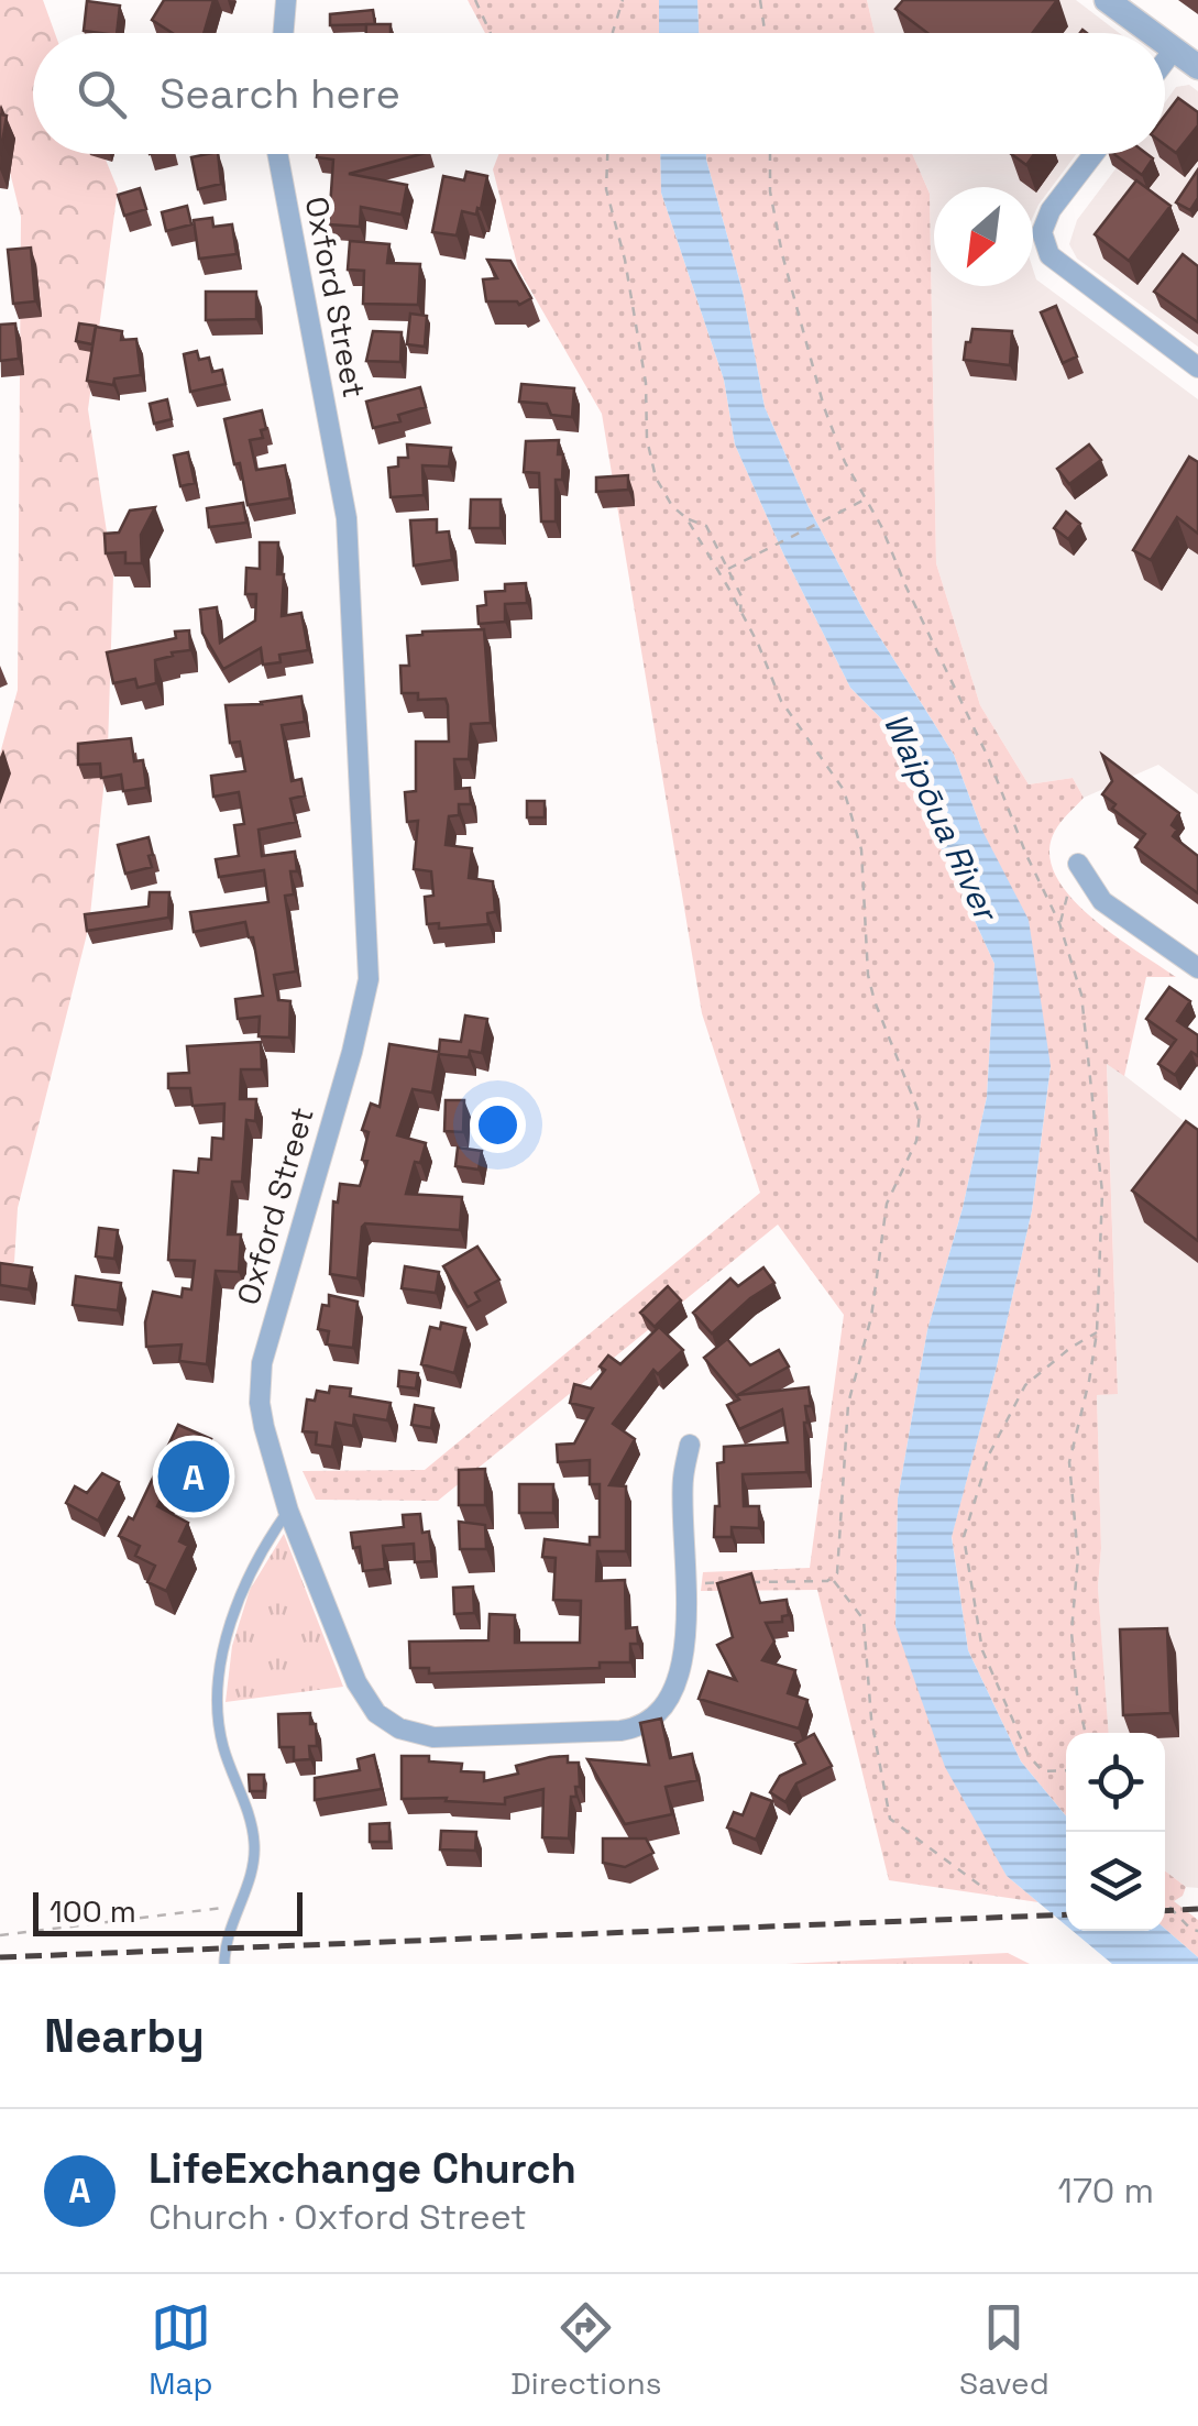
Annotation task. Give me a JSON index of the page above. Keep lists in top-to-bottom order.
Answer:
{
  "streets": {
    "street": ["Oxford Street"]
  },
  "water": ["Waipōua River"],
  "scale_bar": "100 m",
  "north": "bottom left",
  "page": {
    "search": "Search here",
    "pins": "A",
    "scale": "100 m",
    "heading": "Nearby",
    "list": [
      {
        "mark": "A",
        "name": "LifeExchange Church",
        "note": "Church · Oxford Street",
        "value": "170 m"
      }
    ],
    "nav": ["Map", "Directions", "Saved"]
  }
}
